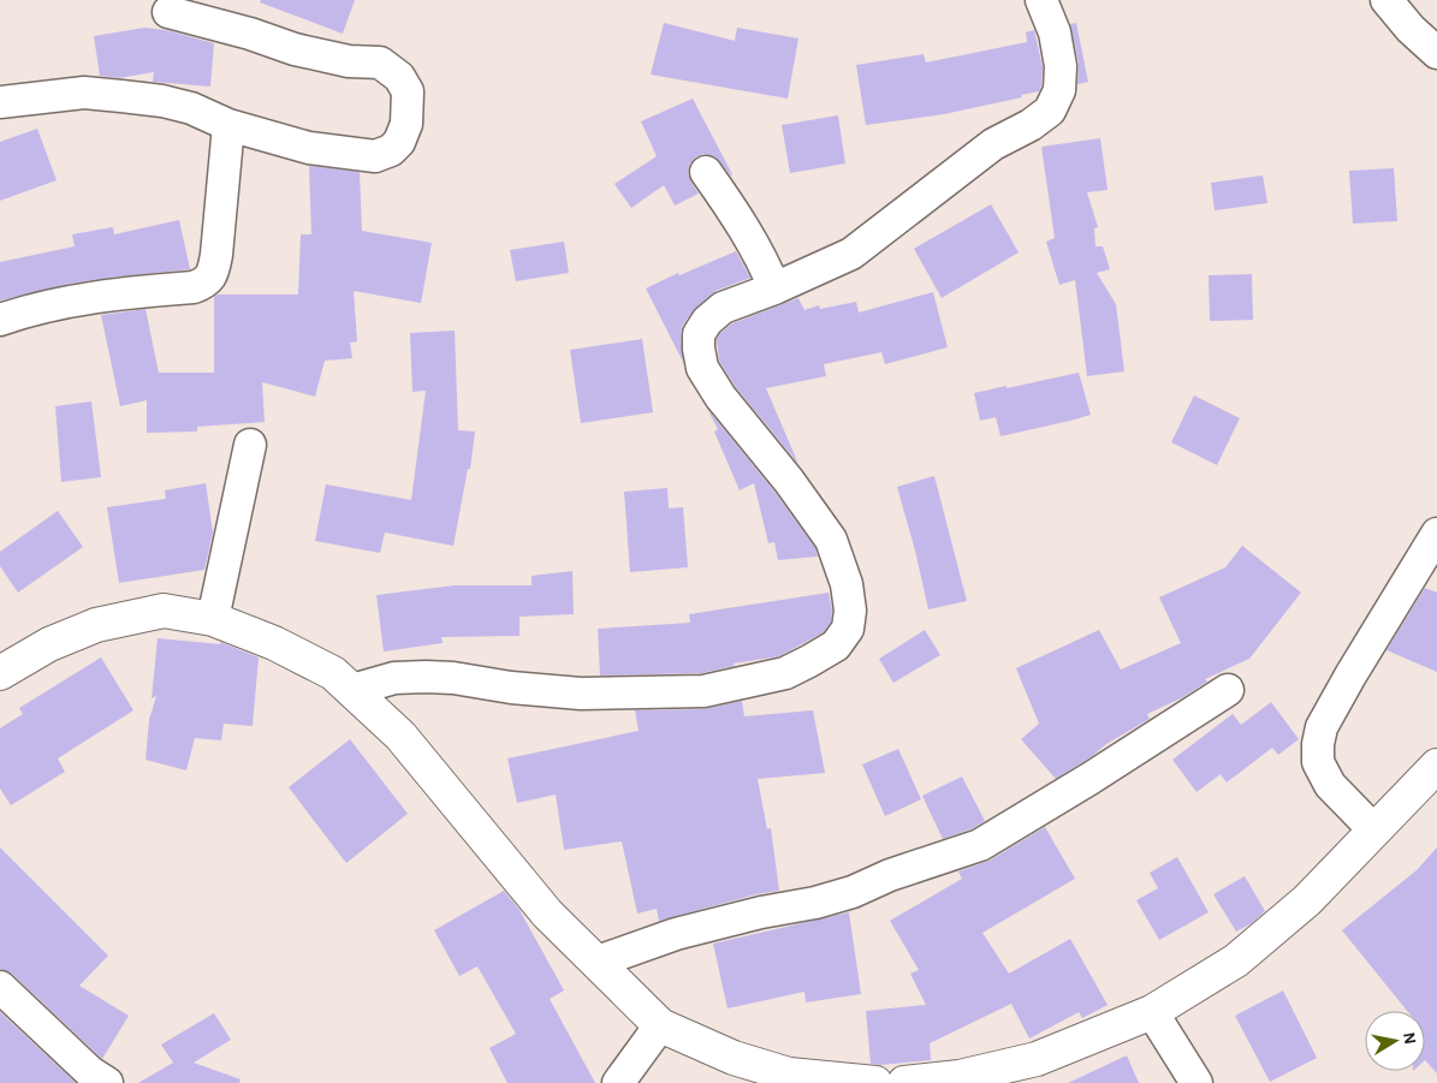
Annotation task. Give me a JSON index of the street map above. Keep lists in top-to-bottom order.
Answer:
{
  "north": "right"
}
